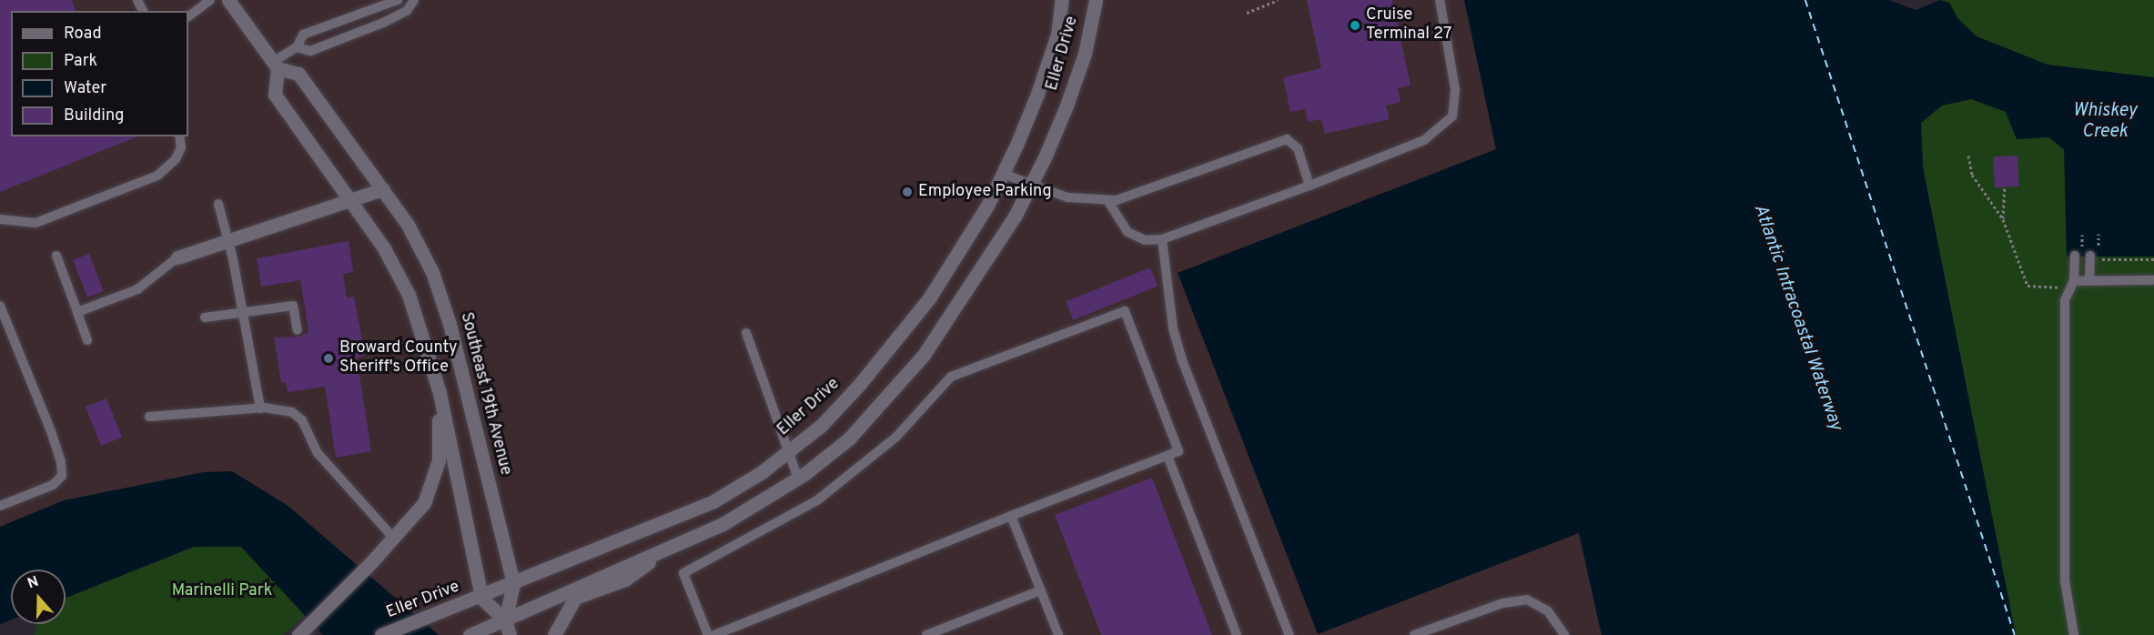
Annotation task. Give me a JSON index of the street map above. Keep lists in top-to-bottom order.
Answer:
{
  "streets": {
    "street": ["Eller Drive", "Southeast 19th Avenue"]
  },
  "crossings": [
    ["Eller Drive", "Southeast 19th Avenue"]
  ],
  "water": ["Whiskey Creek", "Atlantic Intracoastal Waterway"],
  "parks": ["Marinelli Park"],
  "places": ["Cruise Terminal 27", "Employee Parking", "Broward County Sheriff's Office"],
  "legend": [
    "Road",
    "Park",
    "Water",
    "Building"
  ],
  "north": "top"
}
